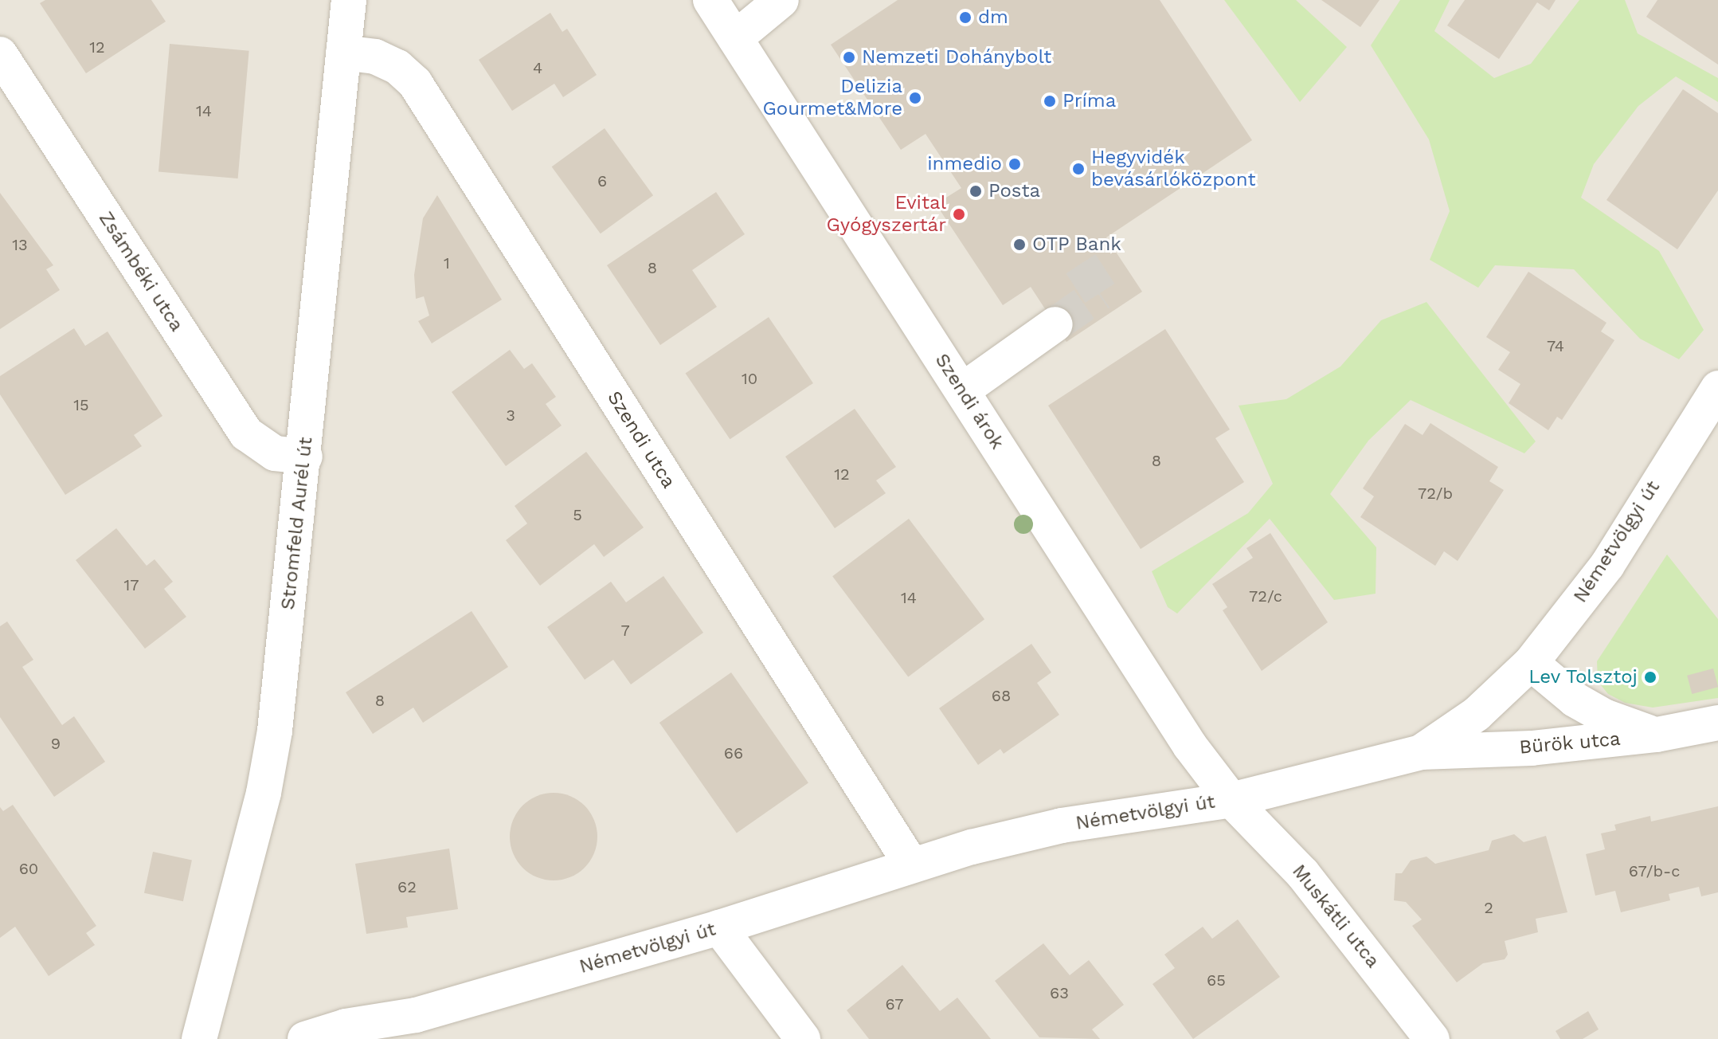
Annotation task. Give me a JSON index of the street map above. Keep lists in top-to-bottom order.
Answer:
{
  "streets": {
    "street": [
      "Zsámbéki utca",
      "Szendi árok",
      "Szendi utca",
      "Stromfeld Aurél út",
      "Németvölgyi út",
      "Bürök utca",
      "Muskátli utca"
    ]
  },
  "crossings": [
    ["Zsámbéki utca", "Stromfeld Aurél út"],
    ["Szendi árok", "Németvölgyi út"],
    ["Szendi árok", "Muskátli utca"],
    ["Szendi utca", "Stromfeld Aurél út"],
    ["Szendi utca", "Németvölgyi út"],
    ["Németvölgyi út", "Bürök utca"],
    ["Németvölgyi út", "Muskátli utca"]
  ],
  "places": [
    "dm",
    "Nemzeti Dohánybolt",
    "Delizia Gourmet&More",
    "Príma",
    "inmedio",
    "Hegyvidék bevásárlóközpont",
    "Posta",
    "Evital Gyógyszertár",
    "OTP Bank",
    "Lev Tolsztoj"
  ],
  "house_numbers": [
    "12",
    "4",
    "14",
    "6",
    "13",
    "1",
    "8",
    "74",
    "10",
    "15",
    "3",
    "8",
    "12",
    "72/b",
    "5",
    "17",
    "72/c",
    "14",
    "7",
    "68",
    "8",
    "9",
    "66",
    "60",
    "67/b-c",
    "62",
    "2",
    "65",
    "63",
    "67"
  ]
}
